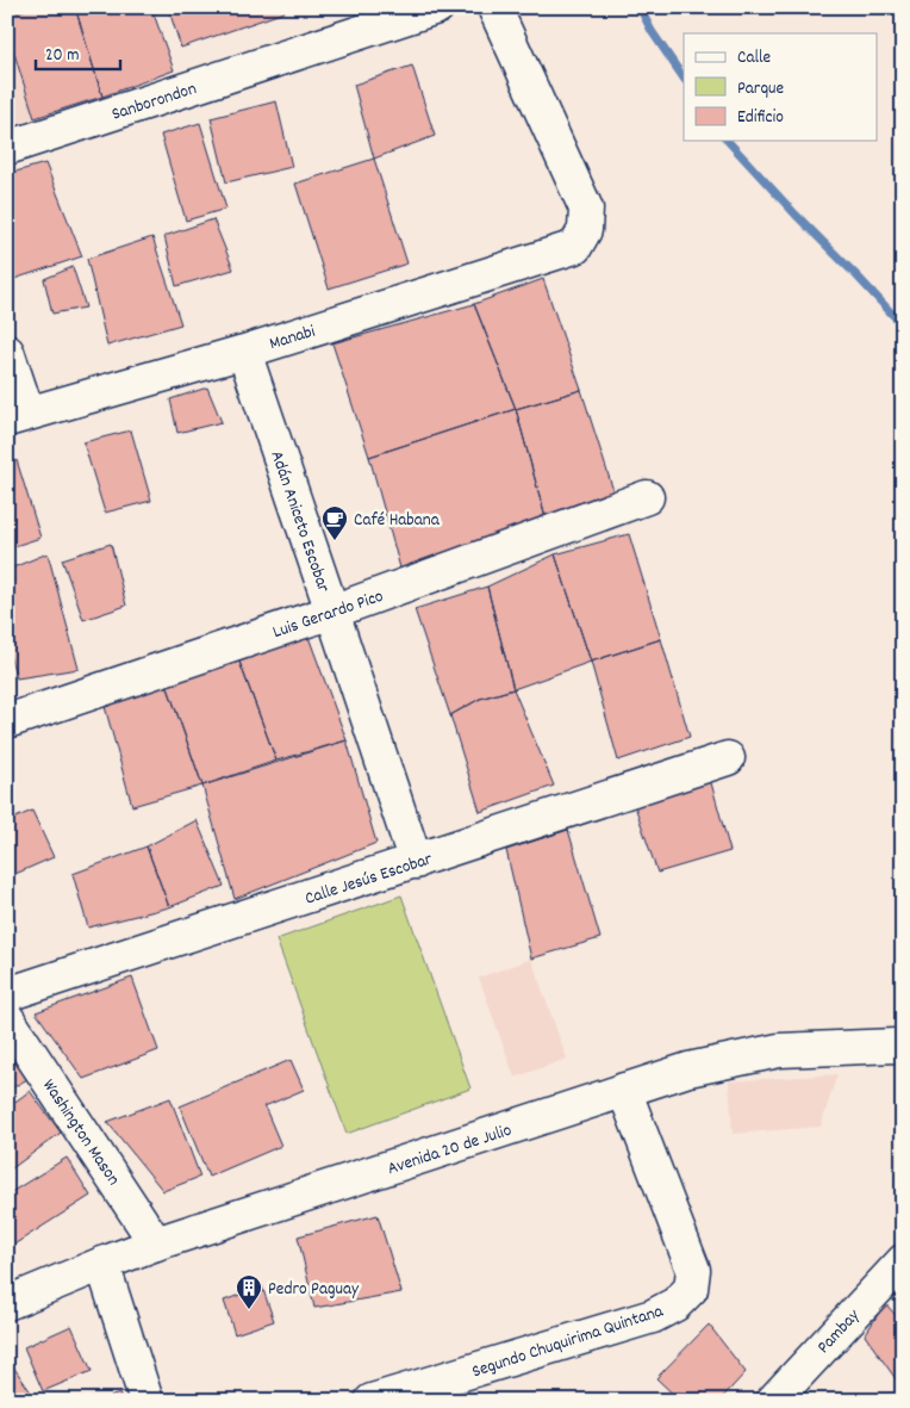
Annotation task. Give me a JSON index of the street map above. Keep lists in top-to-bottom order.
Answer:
{
  "streets": {
    "street": [
      "Sanborondon",
      "Manabi",
      "Adán Aniceto Escobar",
      "Luis Gerardo Pico",
      "Calle Jesús Escobar",
      "Washington Mason",
      "Avenida 20 de Julio",
      "Pambay",
      "Segundo Chuquirima Quintana"
    ]
  },
  "crossings": [
    ["Manabi", "Adán Aniceto Escobar"],
    ["Adán Aniceto Escobar", "Luis Gerardo Pico"],
    ["Adán Aniceto Escobar", "Calle Jesús Escobar"],
    ["Washington Mason", "Avenida 20 de Julio"],
    ["Avenida 20 de Julio", "Segundo Chuquirima Quintana"]
  ],
  "places": {
    "cafe": ["Café Habana"],
    "building": ["Pedro Paguay"]
  },
  "legend": ["Calle", "Parque", "Edificio"],
  "scale_bar": "20 m"
}
